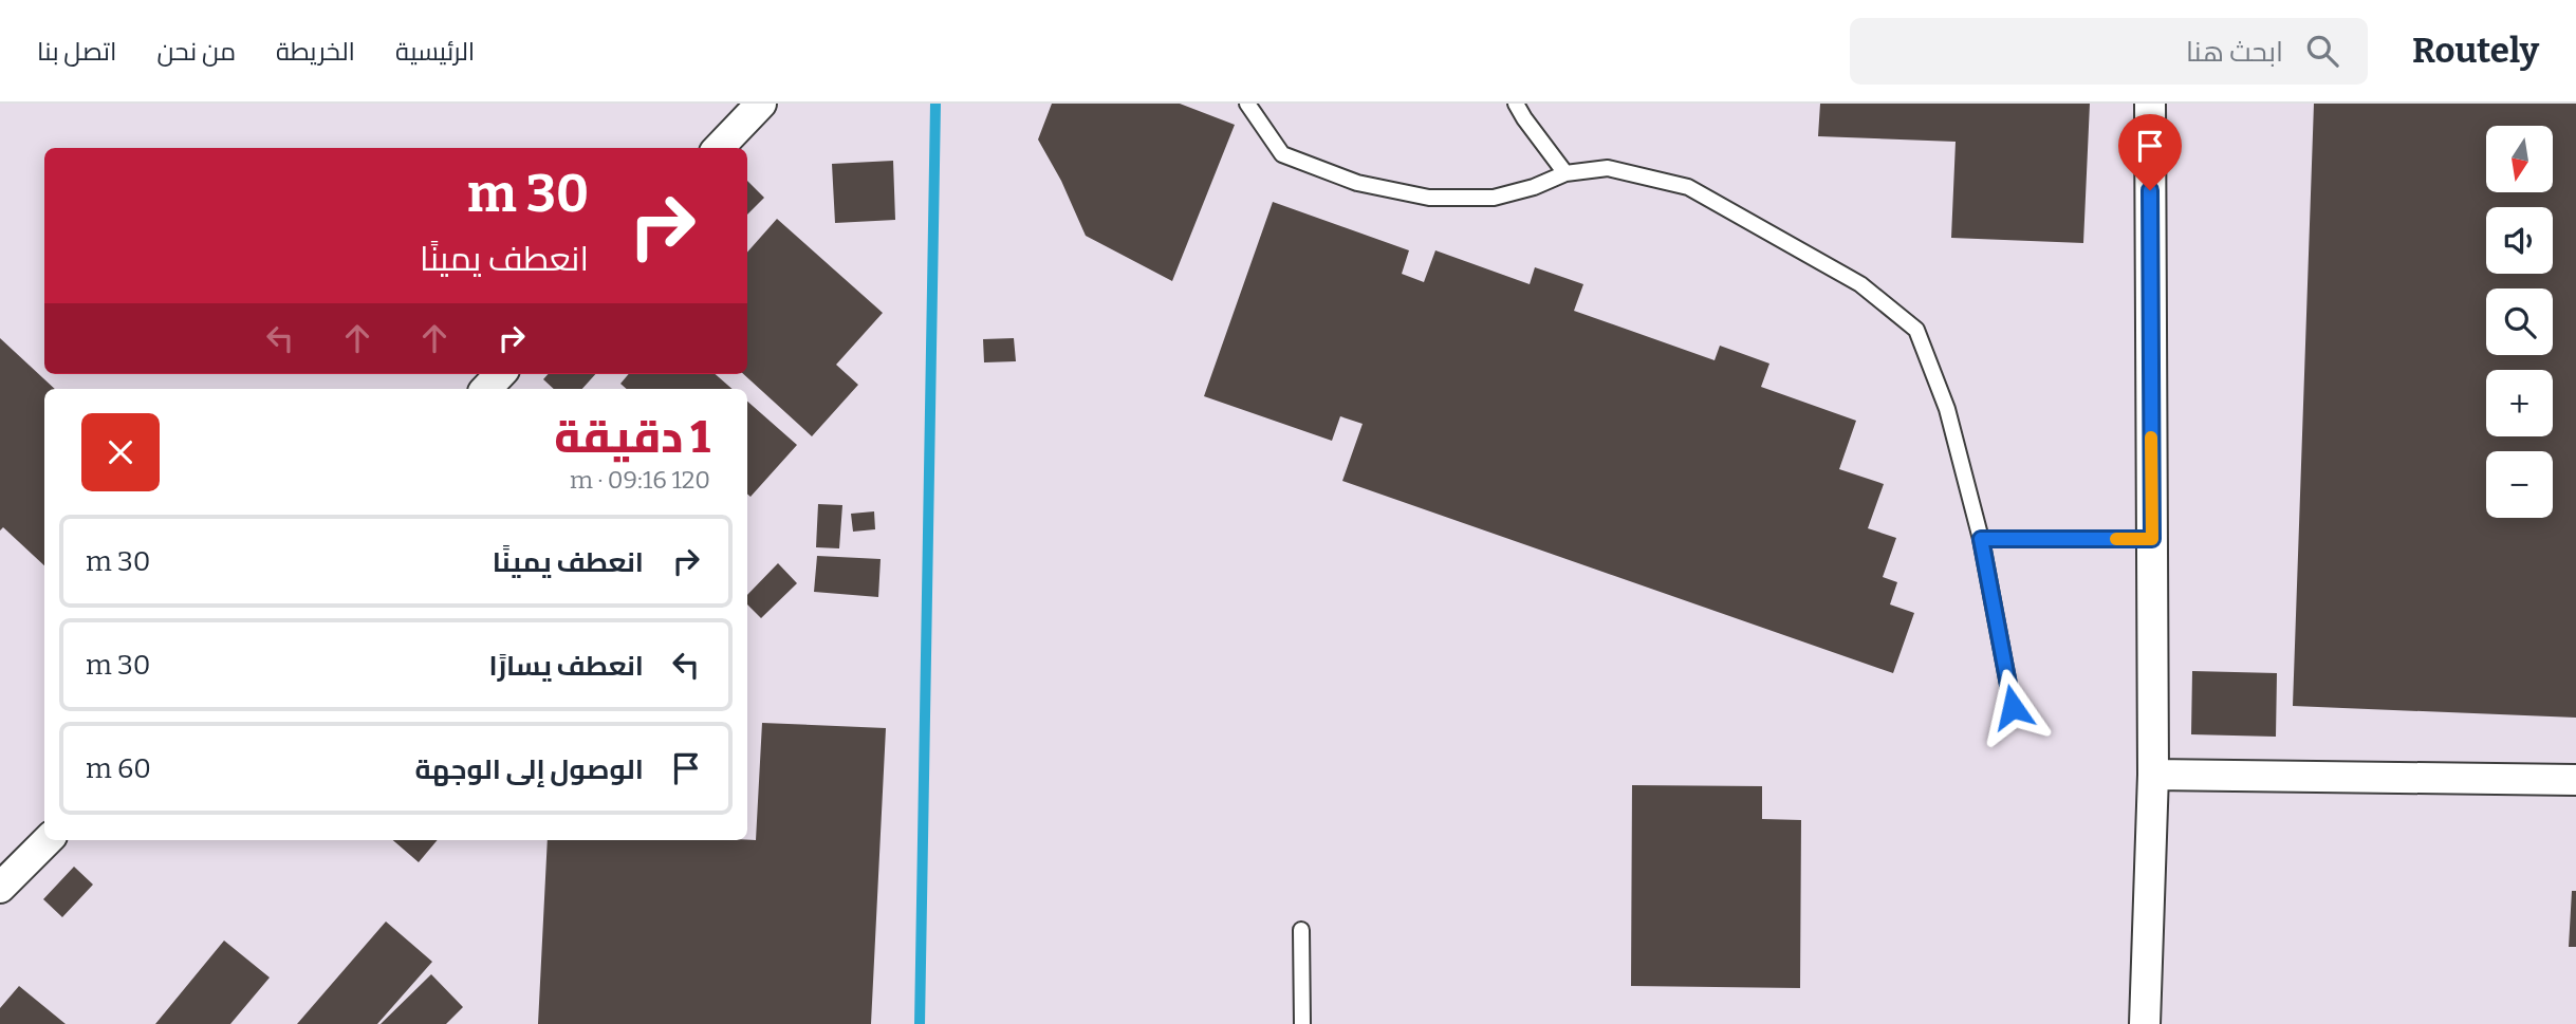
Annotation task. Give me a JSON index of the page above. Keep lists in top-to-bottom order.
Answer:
{
  "north": "bottom",
  "page": {
    "header": "Routely",
    "search": "ابحث هنا",
    "nav": [
      "الرئيسية",
      "الخريطة",
      "من نحن",
      "اتصل بنا"
    ],
    "map_buttons": ["+", "−"],
    "turn": ["30 m", "انعطف يمينًا"],
    "heading": ["1 دقيقة", "120 m · 09:16"],
    "list": [
      {
        "name": "انعطف يمينًا",
        "value": "30 m"
      },
      {
        "name": "انعطف يسارًا",
        "value": "30 m"
      },
      {
        "name": "الوصول إلى الوجهة",
        "value": "60 m"
      }
    ]
  }
}
